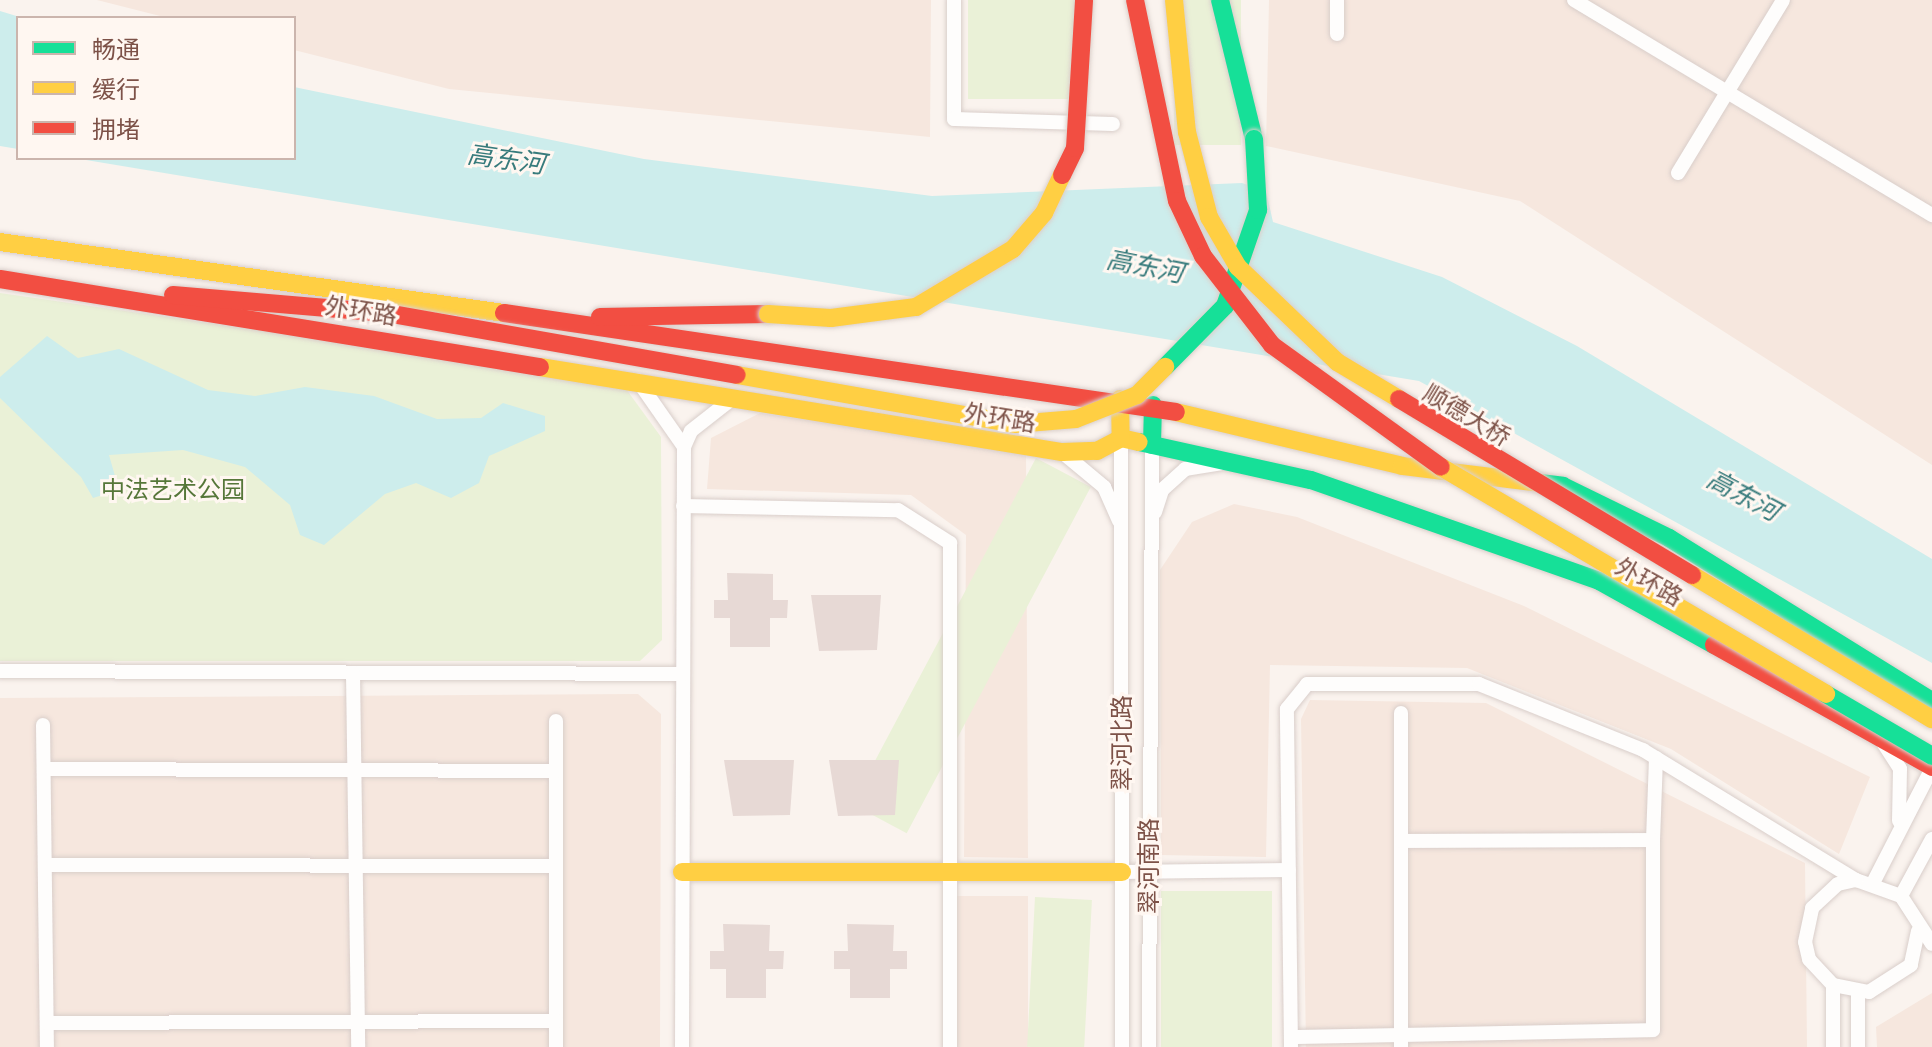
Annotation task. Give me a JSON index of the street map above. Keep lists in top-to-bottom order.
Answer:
{
  "streets": {
    "main road": ["外环路", "顺德大桥"],
    "street": ["翠河北路", "翠河南路"]
  },
  "crossings": [
    ["外环路", "翠河北路"],
    ["外环路", "翠河南路"]
  ],
  "water": ["高东河"],
  "parks": ["中法艺术公园"],
  "legend": ["畅通", "缓行", "拥堵"]
}
